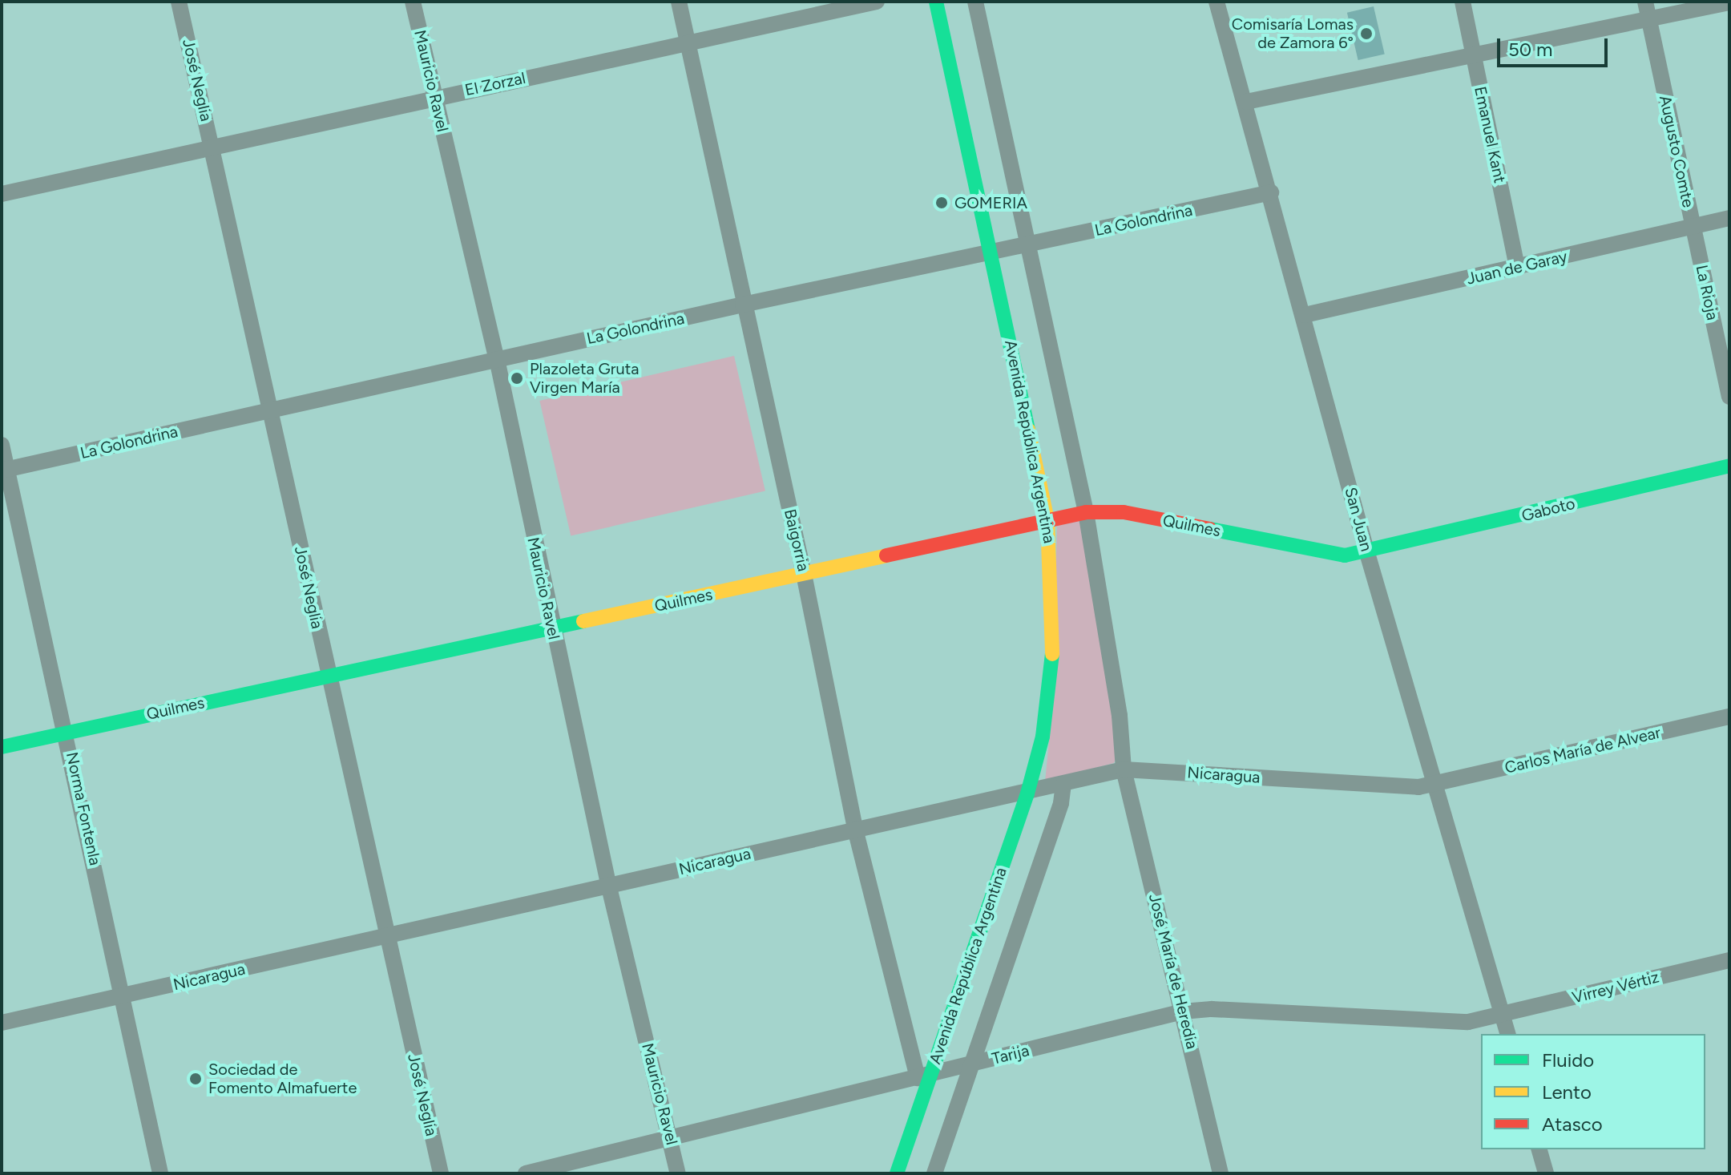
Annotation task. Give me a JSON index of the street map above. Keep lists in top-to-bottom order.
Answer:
{
  "streets": {
    "street": [
      "José Neglia",
      "Mauricio Ravel",
      "El Zorzal",
      "Emanuel Kant",
      "Augusto Comte",
      "La Golondrina",
      "Juan de Garay",
      "La Rioja",
      "Avenida República Argentina",
      "Gaboto",
      "San Juan",
      "Quilmes",
      "Baigorria",
      "Carlos María de Alvear",
      "Nicaragua",
      "Norma Fontenla",
      "José María de Heredia",
      "Virrey Vértiz",
      "Tarija"
    ]
  },
  "crossings": [
    ["José Neglia", "El Zorzal"],
    ["José Neglia", "La Golondrina"],
    ["José Neglia", "Quilmes"],
    ["José Neglia", "Nicaragua"],
    ["Mauricio Ravel", "El Zorzal"],
    ["Mauricio Ravel", "La Golondrina"],
    ["Mauricio Ravel", "Quilmes"],
    ["Mauricio Ravel", "Nicaragua"],
    ["Mauricio Ravel", "Tarija"],
    ["El Zorzal", "Baigorria"],
    ["Emanuel Kant", "Juan de Garay"],
    ["Augusto Comte", "Juan de Garay"],
    ["Augusto Comte", "La Rioja"],
    ["La Golondrina", "Avenida República Argentina"],
    ["La Golondrina", "San Juan"],
    ["La Golondrina", "Baigorria"],
    ["La Golondrina", "Norma Fontenla"],
    ["Juan de Garay", "La Rioja"],
    ["Juan de Garay", "San Juan"],
    ["Avenida República Argentina", "Quilmes"],
    ["Avenida República Argentina", "Baigorria"],
    ["Avenida República Argentina", "Nicaragua"],
    ["Avenida República Argentina", "Tarija"],
    ["Gaboto", "San Juan"],
    ["Gaboto", "Quilmes"],
    ["San Juan", "Quilmes"],
    ["San Juan", "Carlos María de Alvear"],
    ["San Juan", "Nicaragua"],
    ["San Juan", "Virrey Vértiz"],
    ["San Juan", "Tarija"],
    ["Quilmes", "Baigorria"],
    ["Quilmes", "Norma Fontenla"],
    ["Baigorria", "Nicaragua"],
    ["Baigorria", "Tarija"],
    ["Carlos María de Alvear", "Nicaragua"],
    ["Nicaragua", "Norma Fontenla"],
    ["Nicaragua", "José María de Heredia"],
    ["José María de Heredia", "Tarija"],
    ["Virrey Vértiz", "Tarija"]
  ],
  "places": [
    "Comisaría Lomas de Zamora 6°",
    "GOMERIA",
    "Plazoleta Gruta Virgen María",
    "Sociedad de Fomento Almafuerte"
  ],
  "legend": ["Fluido", "Lento", "Atasco"],
  "scale_bar": "50 m"
}
